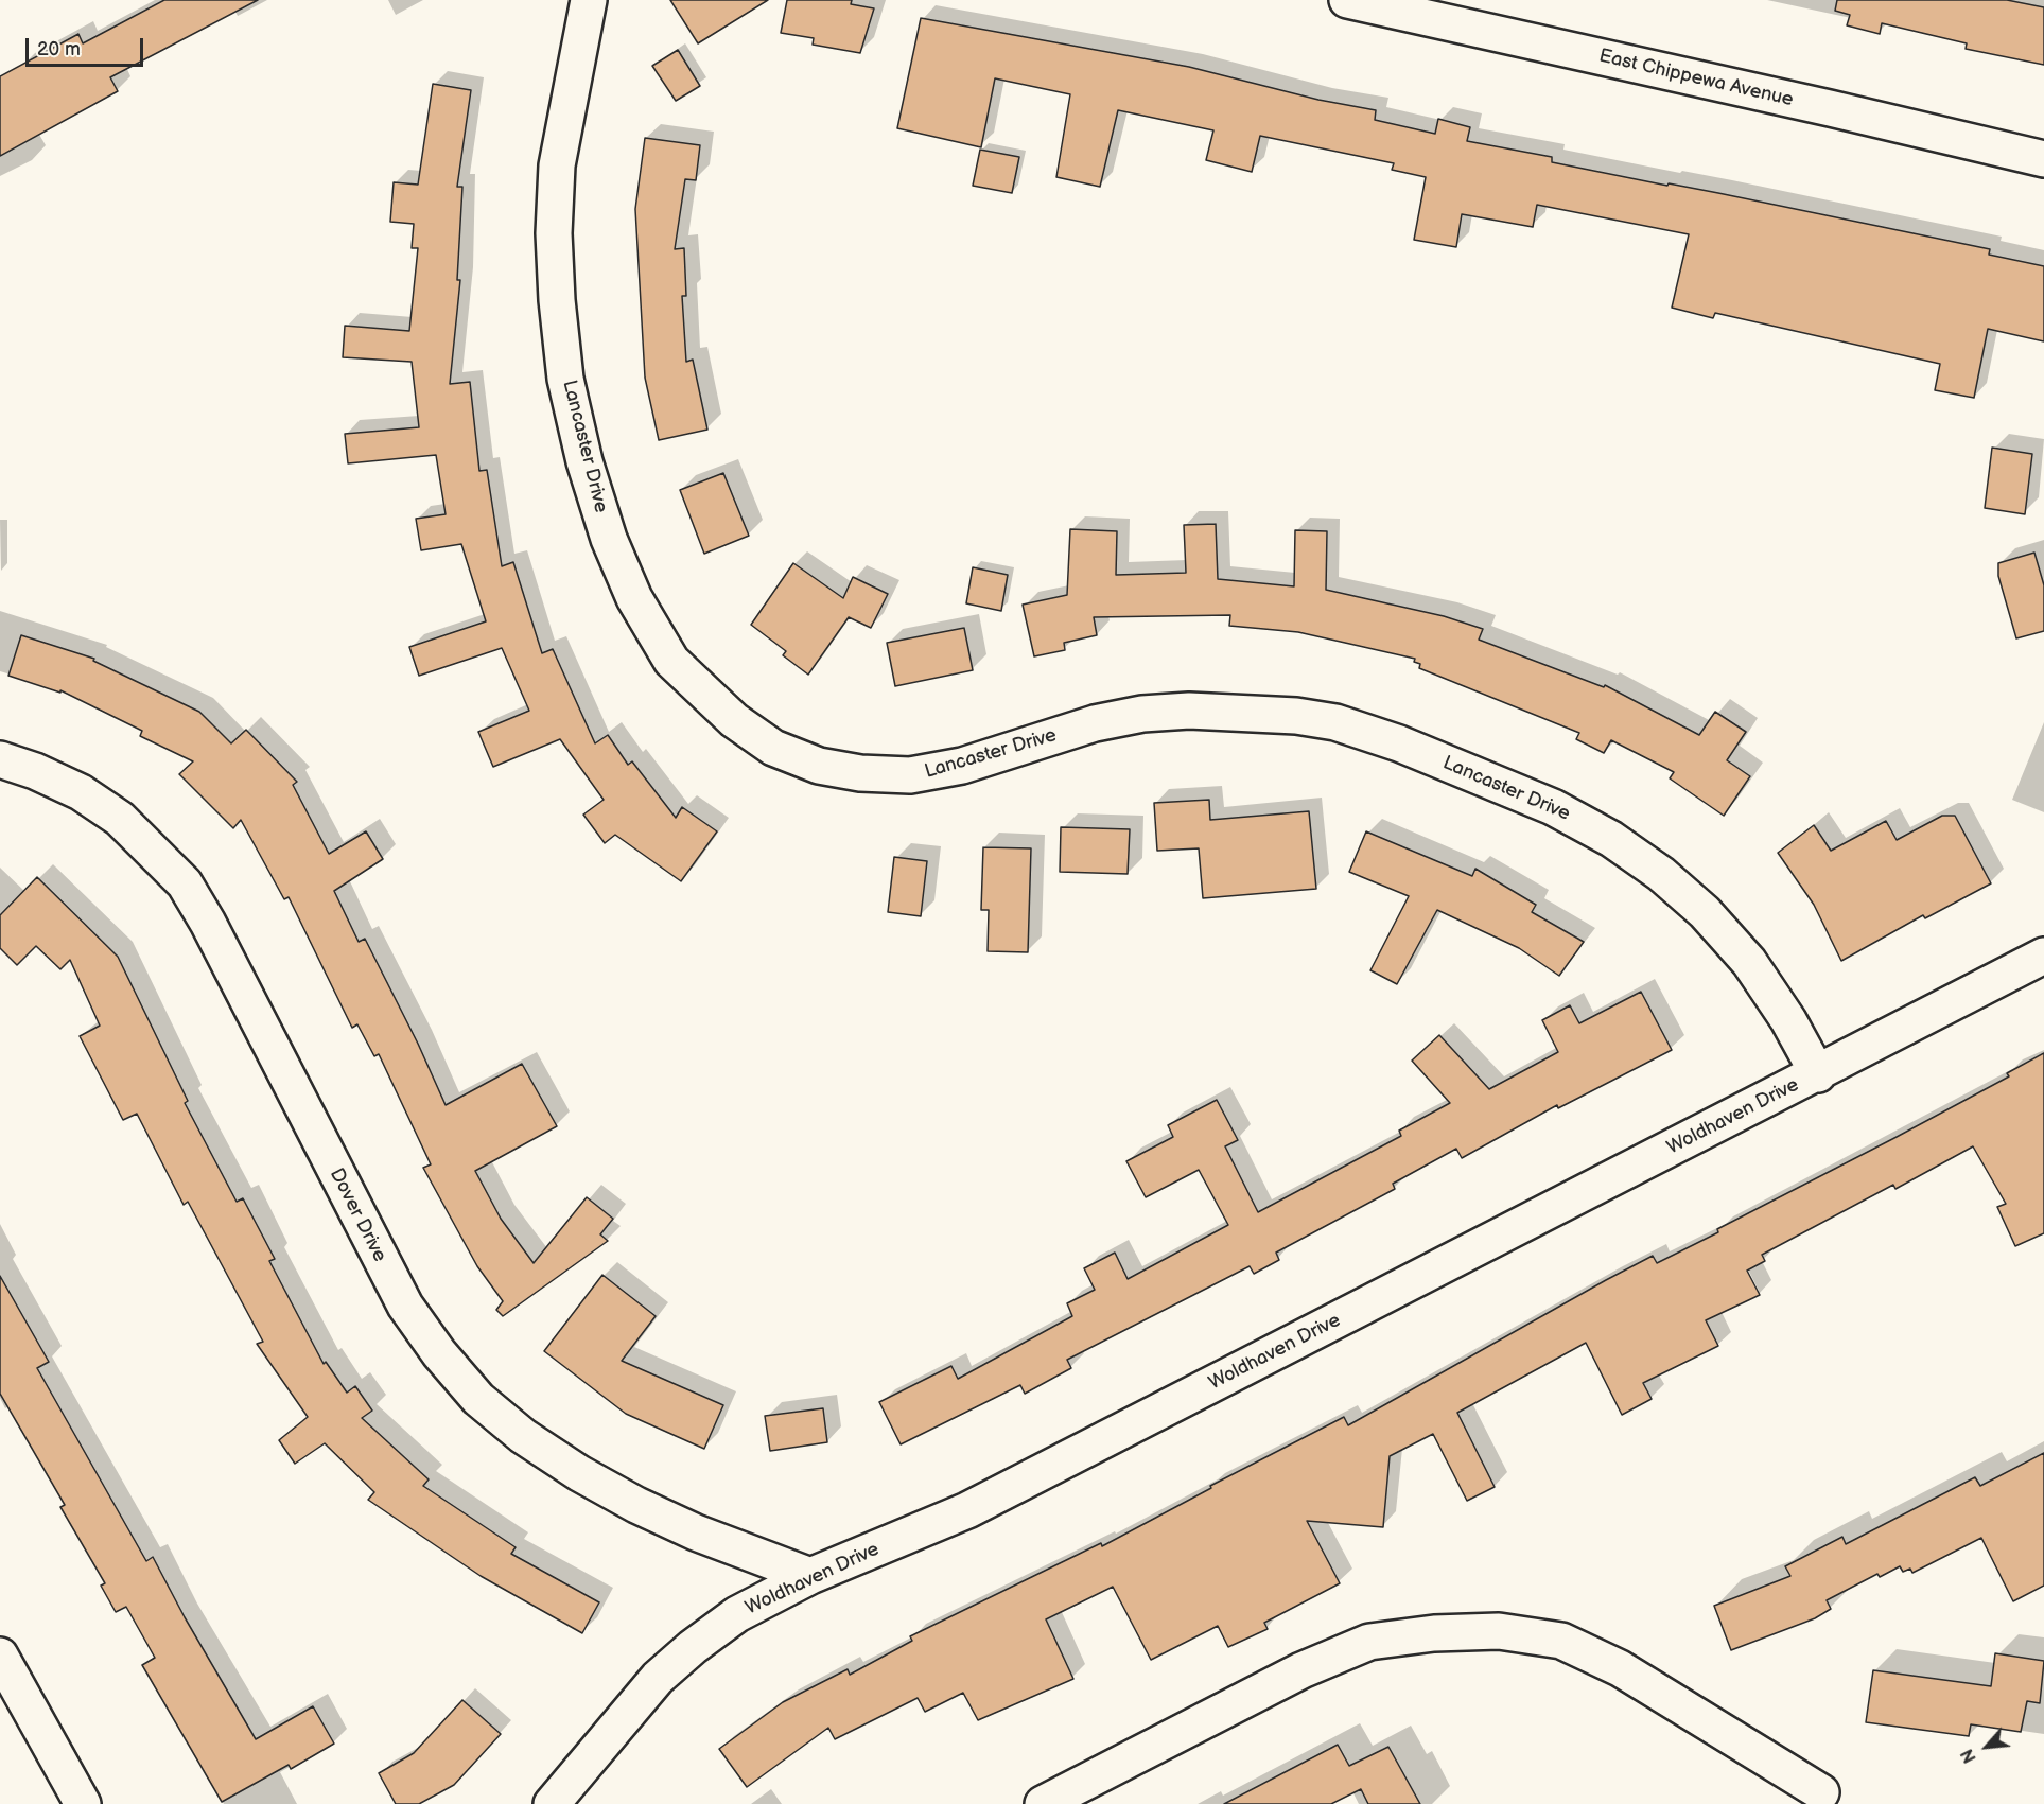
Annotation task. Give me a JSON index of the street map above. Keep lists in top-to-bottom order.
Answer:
{
  "streets": {
    "street": [
      "East Chippewa Avenue",
      "Lancaster Drive",
      "Woldhaven Drive",
      "Dover Drive"
    ]
  },
  "crossings": [
    ["Lancaster Drive", "Woldhaven Drive"],
    ["Woldhaven Drive", "Dover Drive"]
  ],
  "scale_bar": "20 m",
  "north": "bottom left"
}
